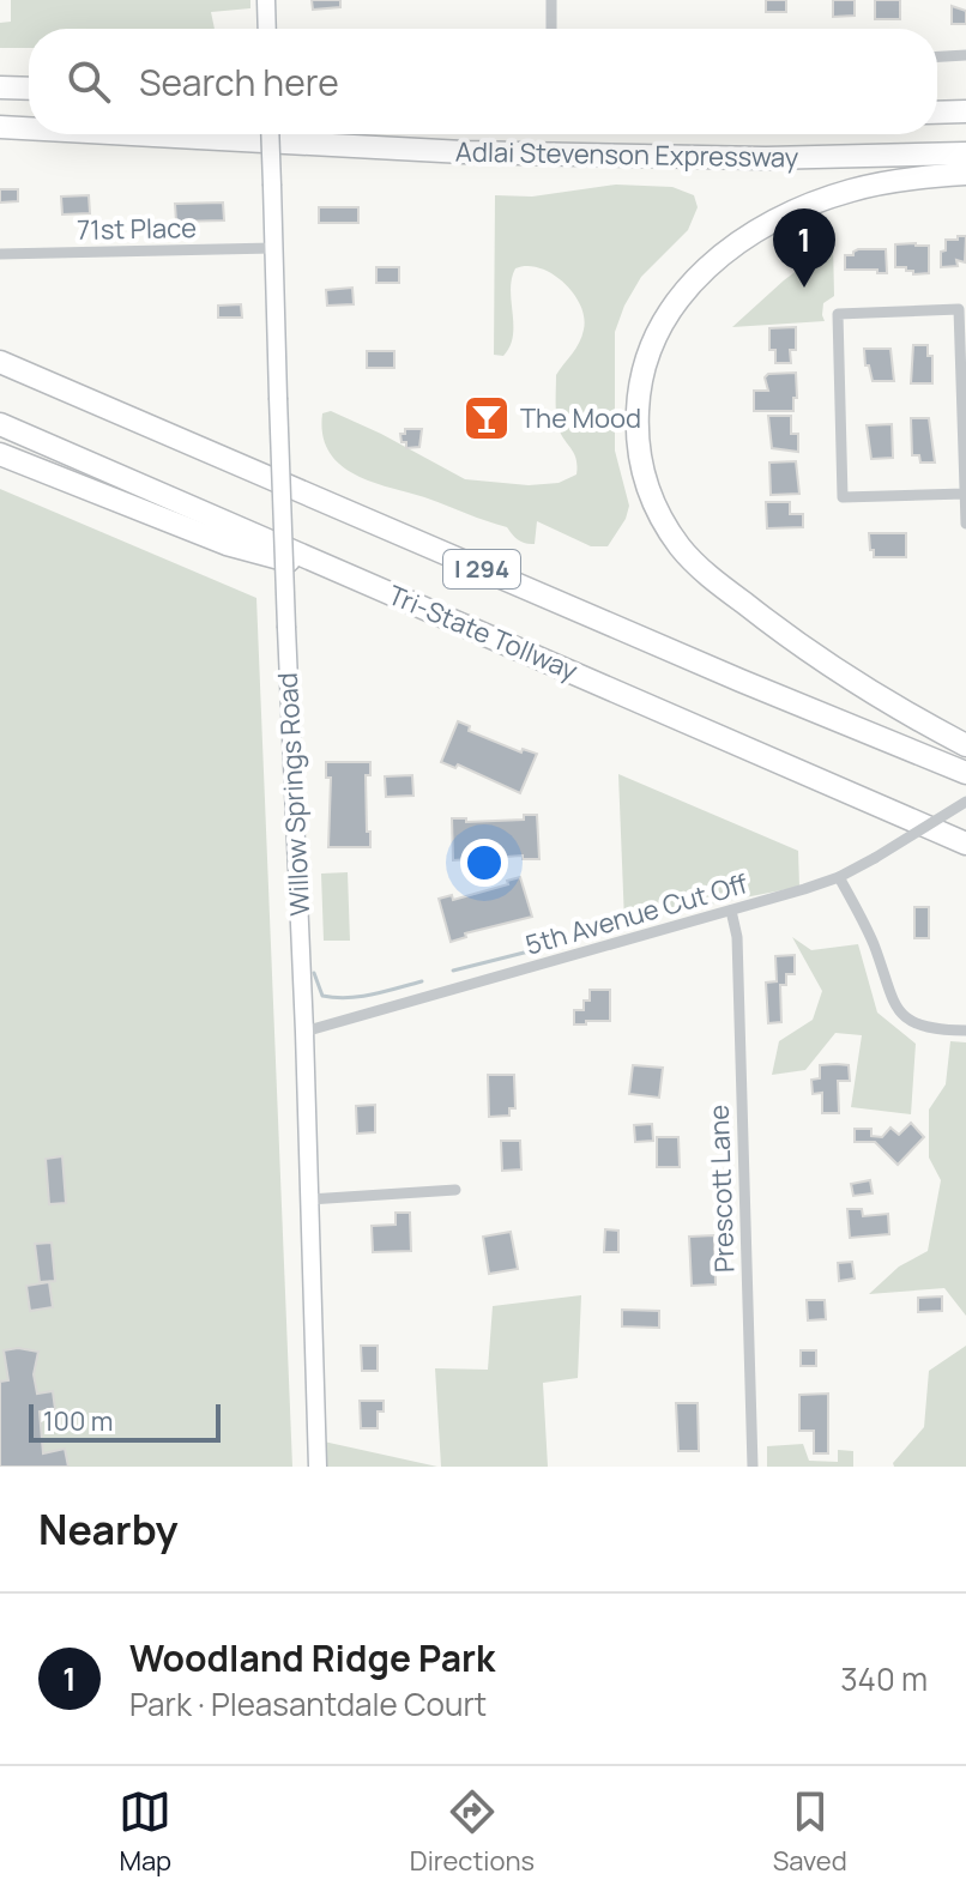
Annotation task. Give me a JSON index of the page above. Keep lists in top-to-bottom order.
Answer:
{
  "streets": {
    "highway": ["Adlai Stevenson Expressway", "I 294", "Tri-State Tollway"],
    "main road": ["Willow Springs Road"],
    "street": ["71st Place", "5th Avenue Cut Off", "Prescott Lane"]
  },
  "crossings": [
    ["71st Place", "Willow Springs Road"],
    ["Willow Springs Road", "5th Avenue Cut Off"],
    ["5th Avenue Cut Off", "Prescott Lane"]
  ],
  "places": {
    "bar": ["The Mood"]
  },
  "scale_bar": "100 m",
  "page": {
    "search": "Search here",
    "pins": "1",
    "scale": "100 m",
    "heading": "Nearby",
    "list": [
      {
        "mark": "1",
        "name": "Woodland Ridge Park",
        "note": "Park · Pleasantdale Court",
        "value": "340 m"
      }
    ],
    "nav": ["Map", "Directions", "Saved"]
  }
}
